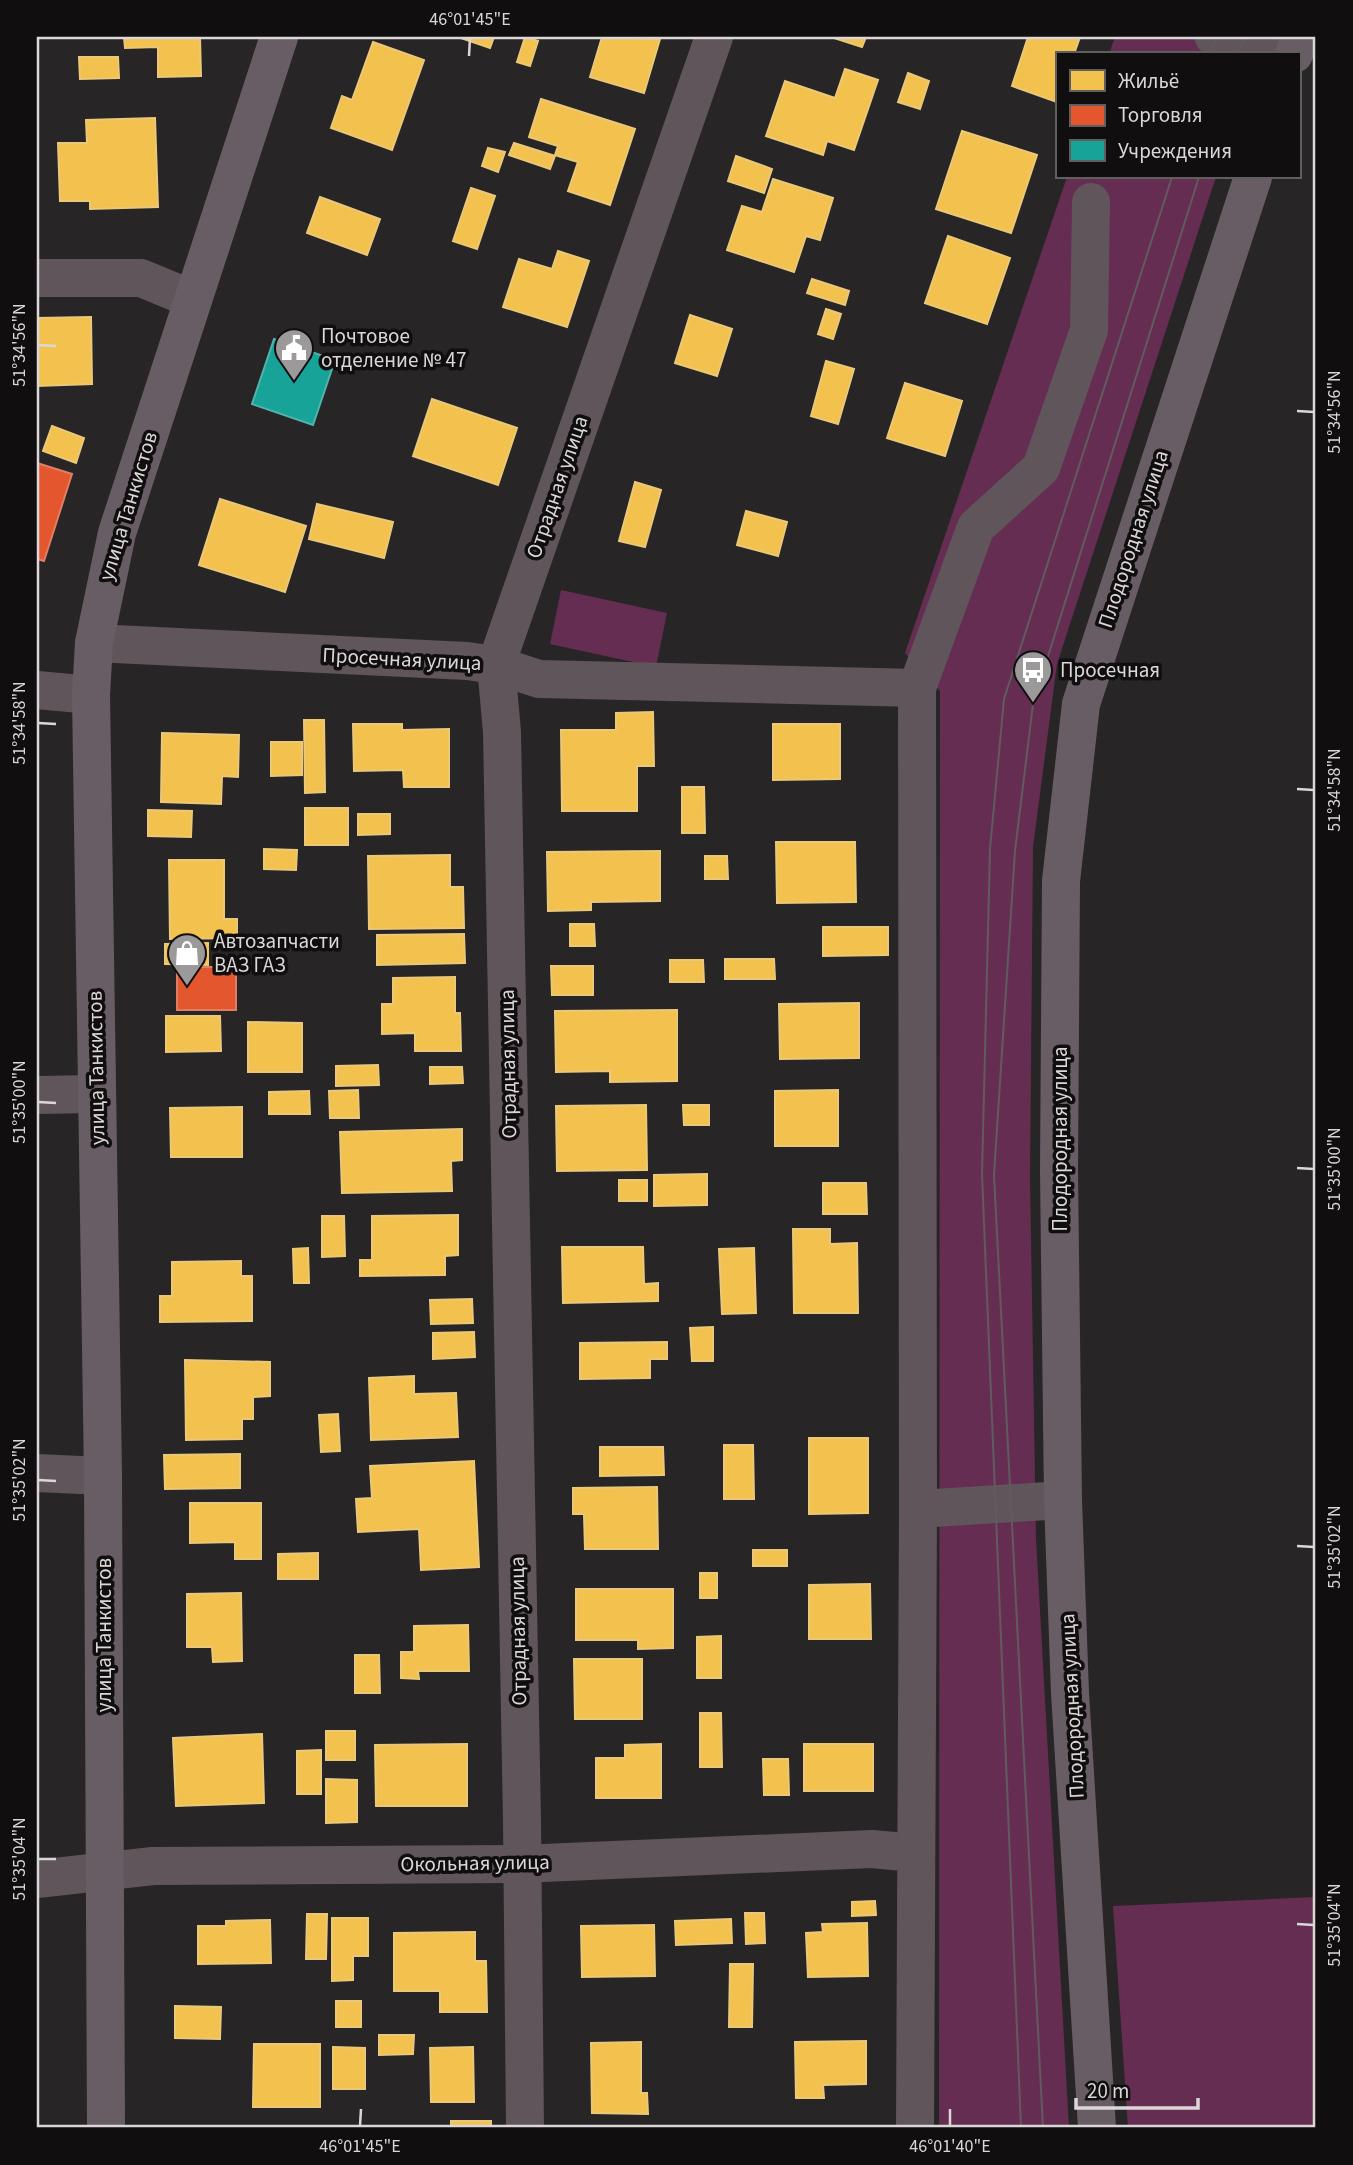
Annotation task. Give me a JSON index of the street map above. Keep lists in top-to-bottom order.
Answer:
{
  "streets": {
    "main road": ["улица Танкистов", "Плодородная улица"],
    "street": ["Отрадная улица", "Просечная улица", "Окольная улица"]
  },
  "crossings": [
    ["Отрадная улица", "Просечная улица"],
    ["Отрадная улица", "Окольная улица"],
    ["улица Танкистов", "Просечная улица"],
    ["улица Танкистов", "Окольная улица"]
  ],
  "places": {
    "public building": ["Почтовое отделение № 47"],
    "bus stop": ["Просечная"],
    "shop": ["Автозапчасти ВАЗ ГАЗ"]
  },
  "legend": ["Жильё", "Торговля", "Учреждения"],
  "scale_bar": "20 m",
  "coordinates": [
    "46°01'45\"E",
    "51°34'56\"N",
    "51°34'58\"N",
    "51°35'00\"N",
    "51°35'02\"N",
    "51°35'04\"N",
    "46°01'40\"E"
  ]
}
